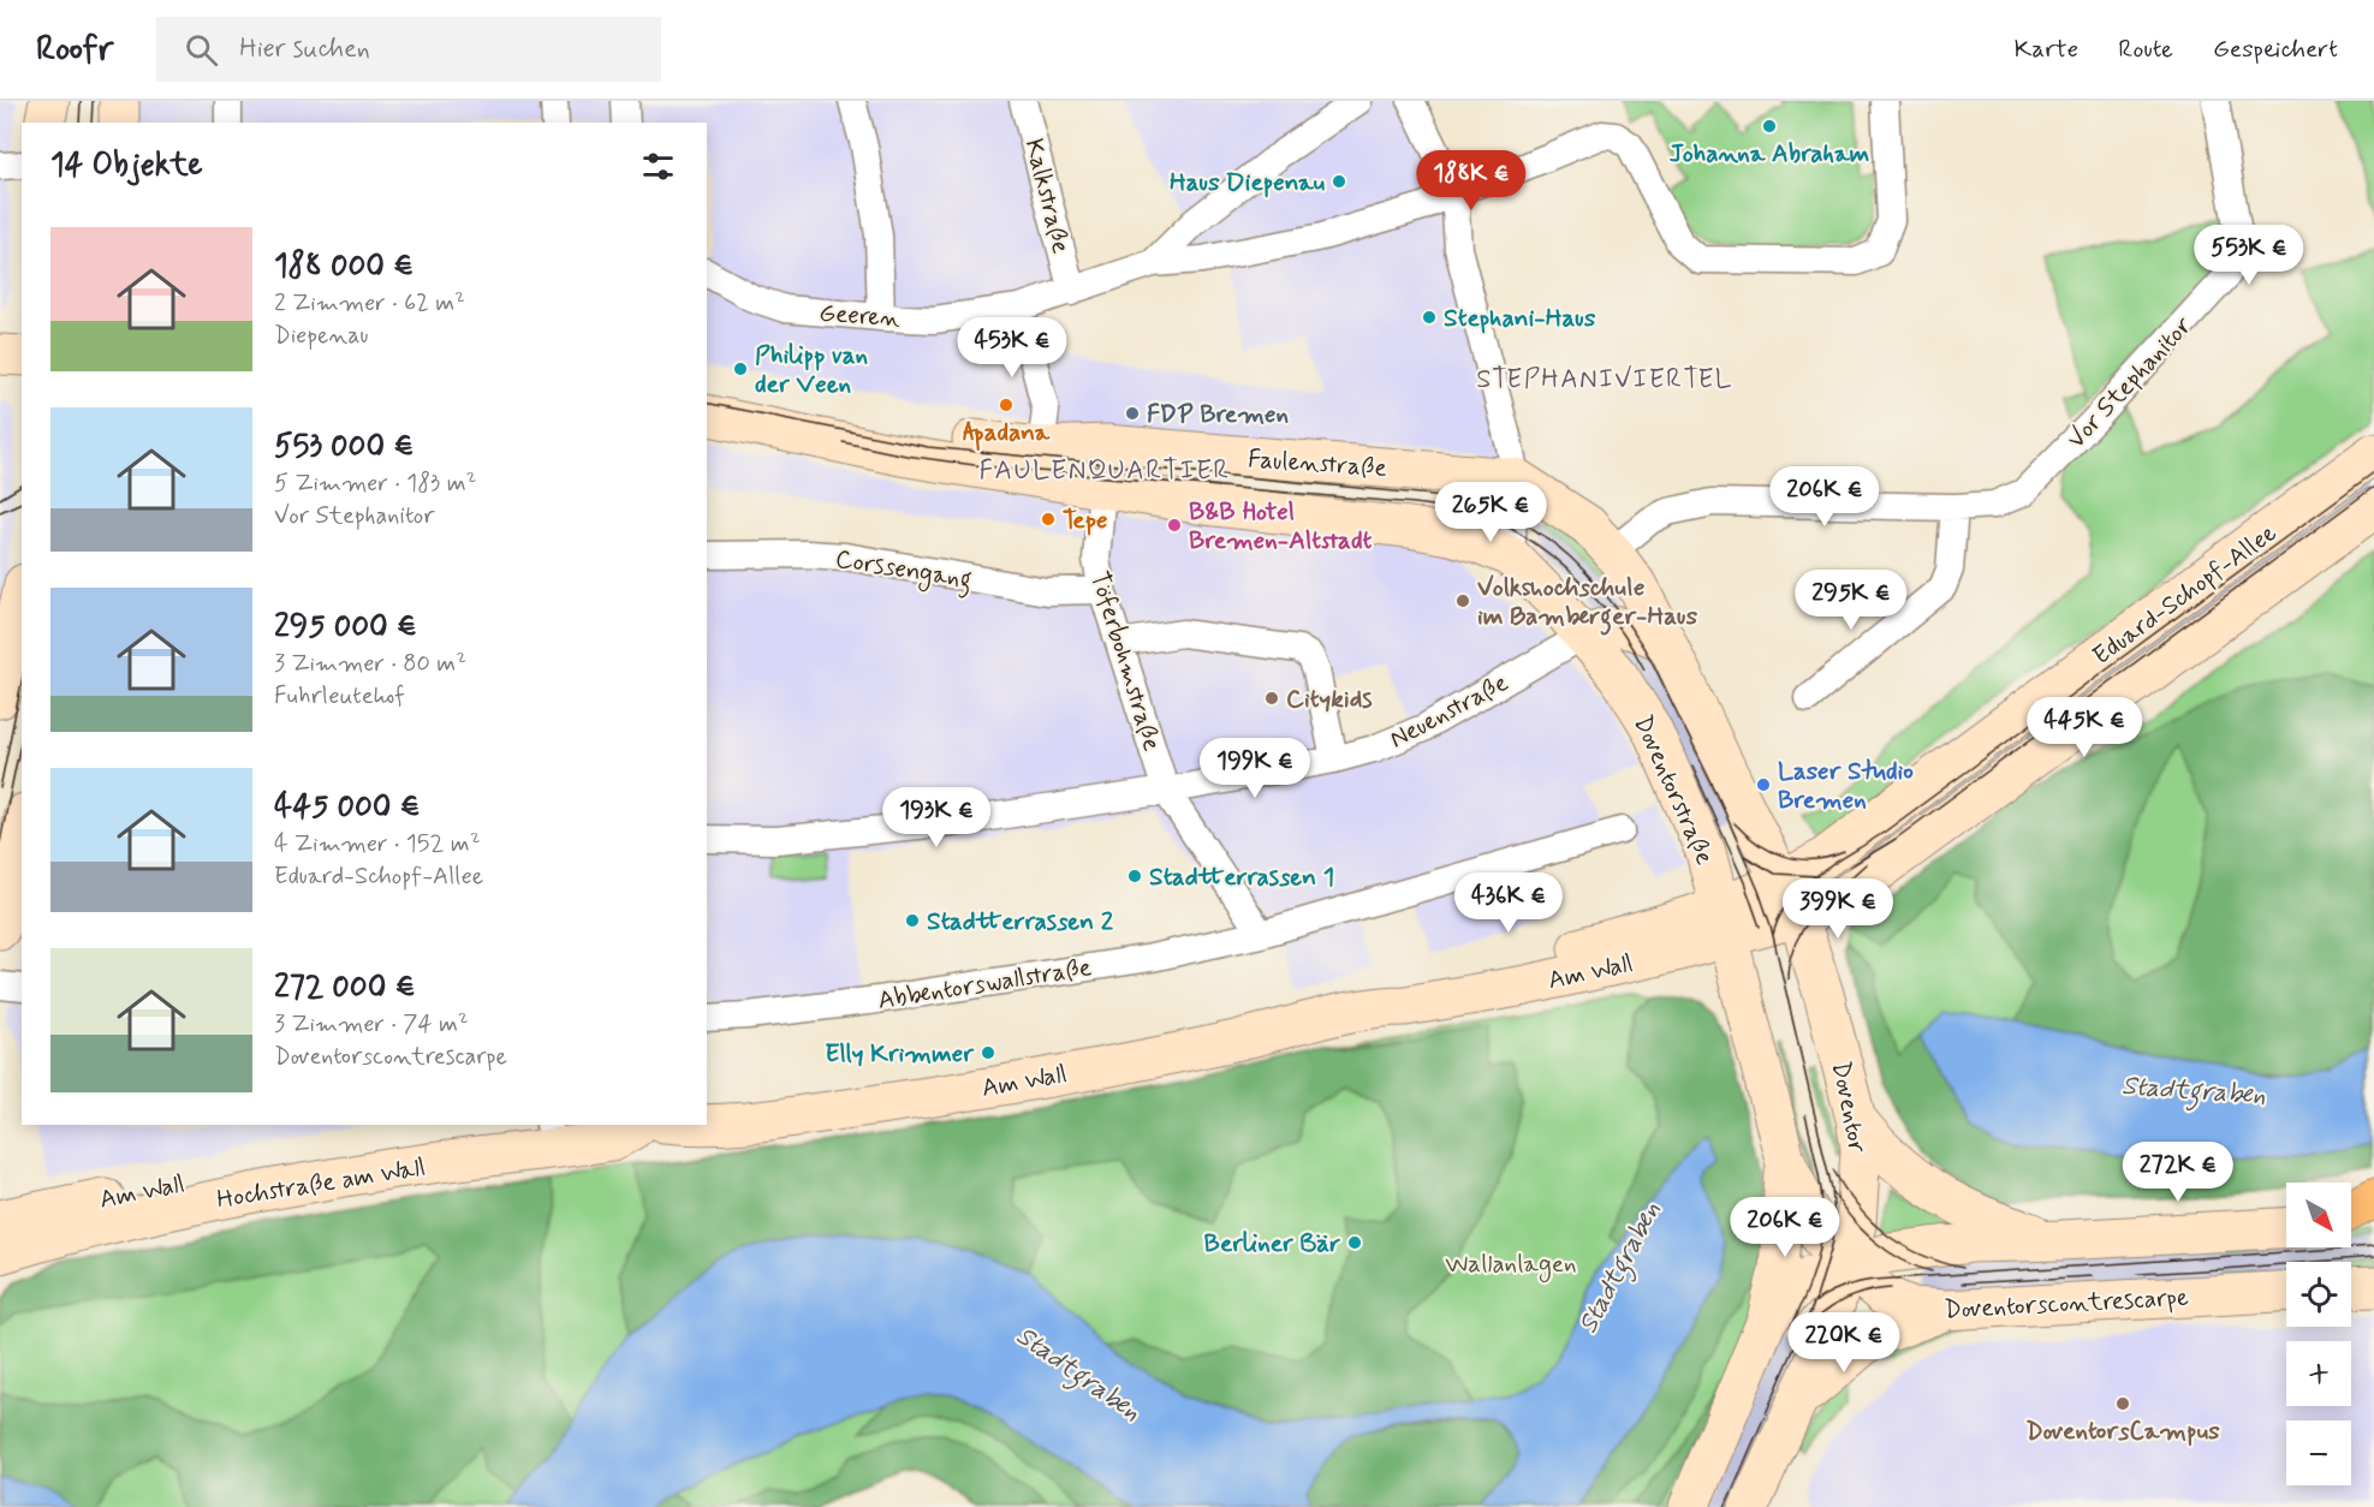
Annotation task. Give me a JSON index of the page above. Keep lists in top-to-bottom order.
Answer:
{
  "streets": {
    "main road": [
      "Faulenstraße",
      "Eduard-Schopf-Allee",
      "Doventorstraße",
      "Am Wall",
      "Doventor",
      "Hochstraße am Wall",
      "Doventorscontrescarpe"
    ],
    "street": [
      "Kalkstraße",
      "Geeren",
      "Vor Stephanitor",
      "Corssengang",
      "Töferbohmstraße",
      "Neuenstraße",
      "Abbentorswallstraße"
    ]
  },
  "crossings": [
    ["Kalkstraße", "Geeren"],
    ["Faulenstraße", "Töferbohmstraße"],
    ["Faulenstraße", "Doventorstraße"],
    ["Corssengang", "Töferbohmstraße"],
    ["Eduard-Schopf-Allee", "Am Wall"],
    ["Eduard-Schopf-Allee", "Doventor"],
    ["Töferbohmstraße", "Neuenstraße"],
    ["Töferbohmstraße", "Abbentorswallstraße"],
    ["Neuenstraße", "Doventorstraße"],
    ["Doventorstraße", "Am Wall"],
    ["Am Wall", "Doventor"],
    ["Doventor", "Doventorscontrescarpe"]
  ],
  "districts": ["STEPHANIVIERTEL", "FAULENQUARTIER"],
  "water": ["Stadtgraben"],
  "parks": ["Wallanlagen"],
  "places": [
    "Johanna Abraham",
    "Haus Diepenau",
    "Stephani-Haus",
    "Philipp van der Veen",
    "Apadana",
    "FDP Bremen",
    "Tepe",
    "B&B Hotel Bremen-Altstadt",
    "Volkshochschule im Bamberger-Haus",
    "Citykids",
    "Laser Studio Bremen",
    "Stadtterrassen 1",
    "Stadtterrassen 2",
    "Elly Krimmer",
    "Berliner Bär",
    "DoventorsCampus"
  ],
  "north": "bottom right",
  "page": {
    "header": "Roofr",
    "search": "Hier suchen",
    "nav": ["Karte", "Route", "Gespeichert"],
    "heading": "14 Objekte",
    "price": [
      "188K €",
      "553K €",
      "453K €",
      "206K €",
      "265K €",
      "295K €",
      "445K €",
      "199K €",
      "193K €",
      "436K €",
      "399K €",
      "272K €",
      "206K €",
      "220K €"
    ],
    "list": [
      {
        "name": "188 000 €",
        "note": "2 Zimmer · 62 m² · Diepenau"
      },
      {
        "name": "553 000 €",
        "note": "5 Zimmer · 183 m² · Vor Stephanitor"
      },
      {
        "name": "295 000 €",
        "note": "3 Zimmer · 80 m² · Fuhrleutehof"
      },
      {
        "name": "445 000 €",
        "note": "4 Zimmer · 152 m² · Eduard-Schopf-Allee"
      },
      {
        "name": "272 000 €",
        "note": "3 Zimmer · 74 m² · Doventorscontrescarpe"
      }
    ],
    "map_buttons": ["+", "−"]
  }
}
